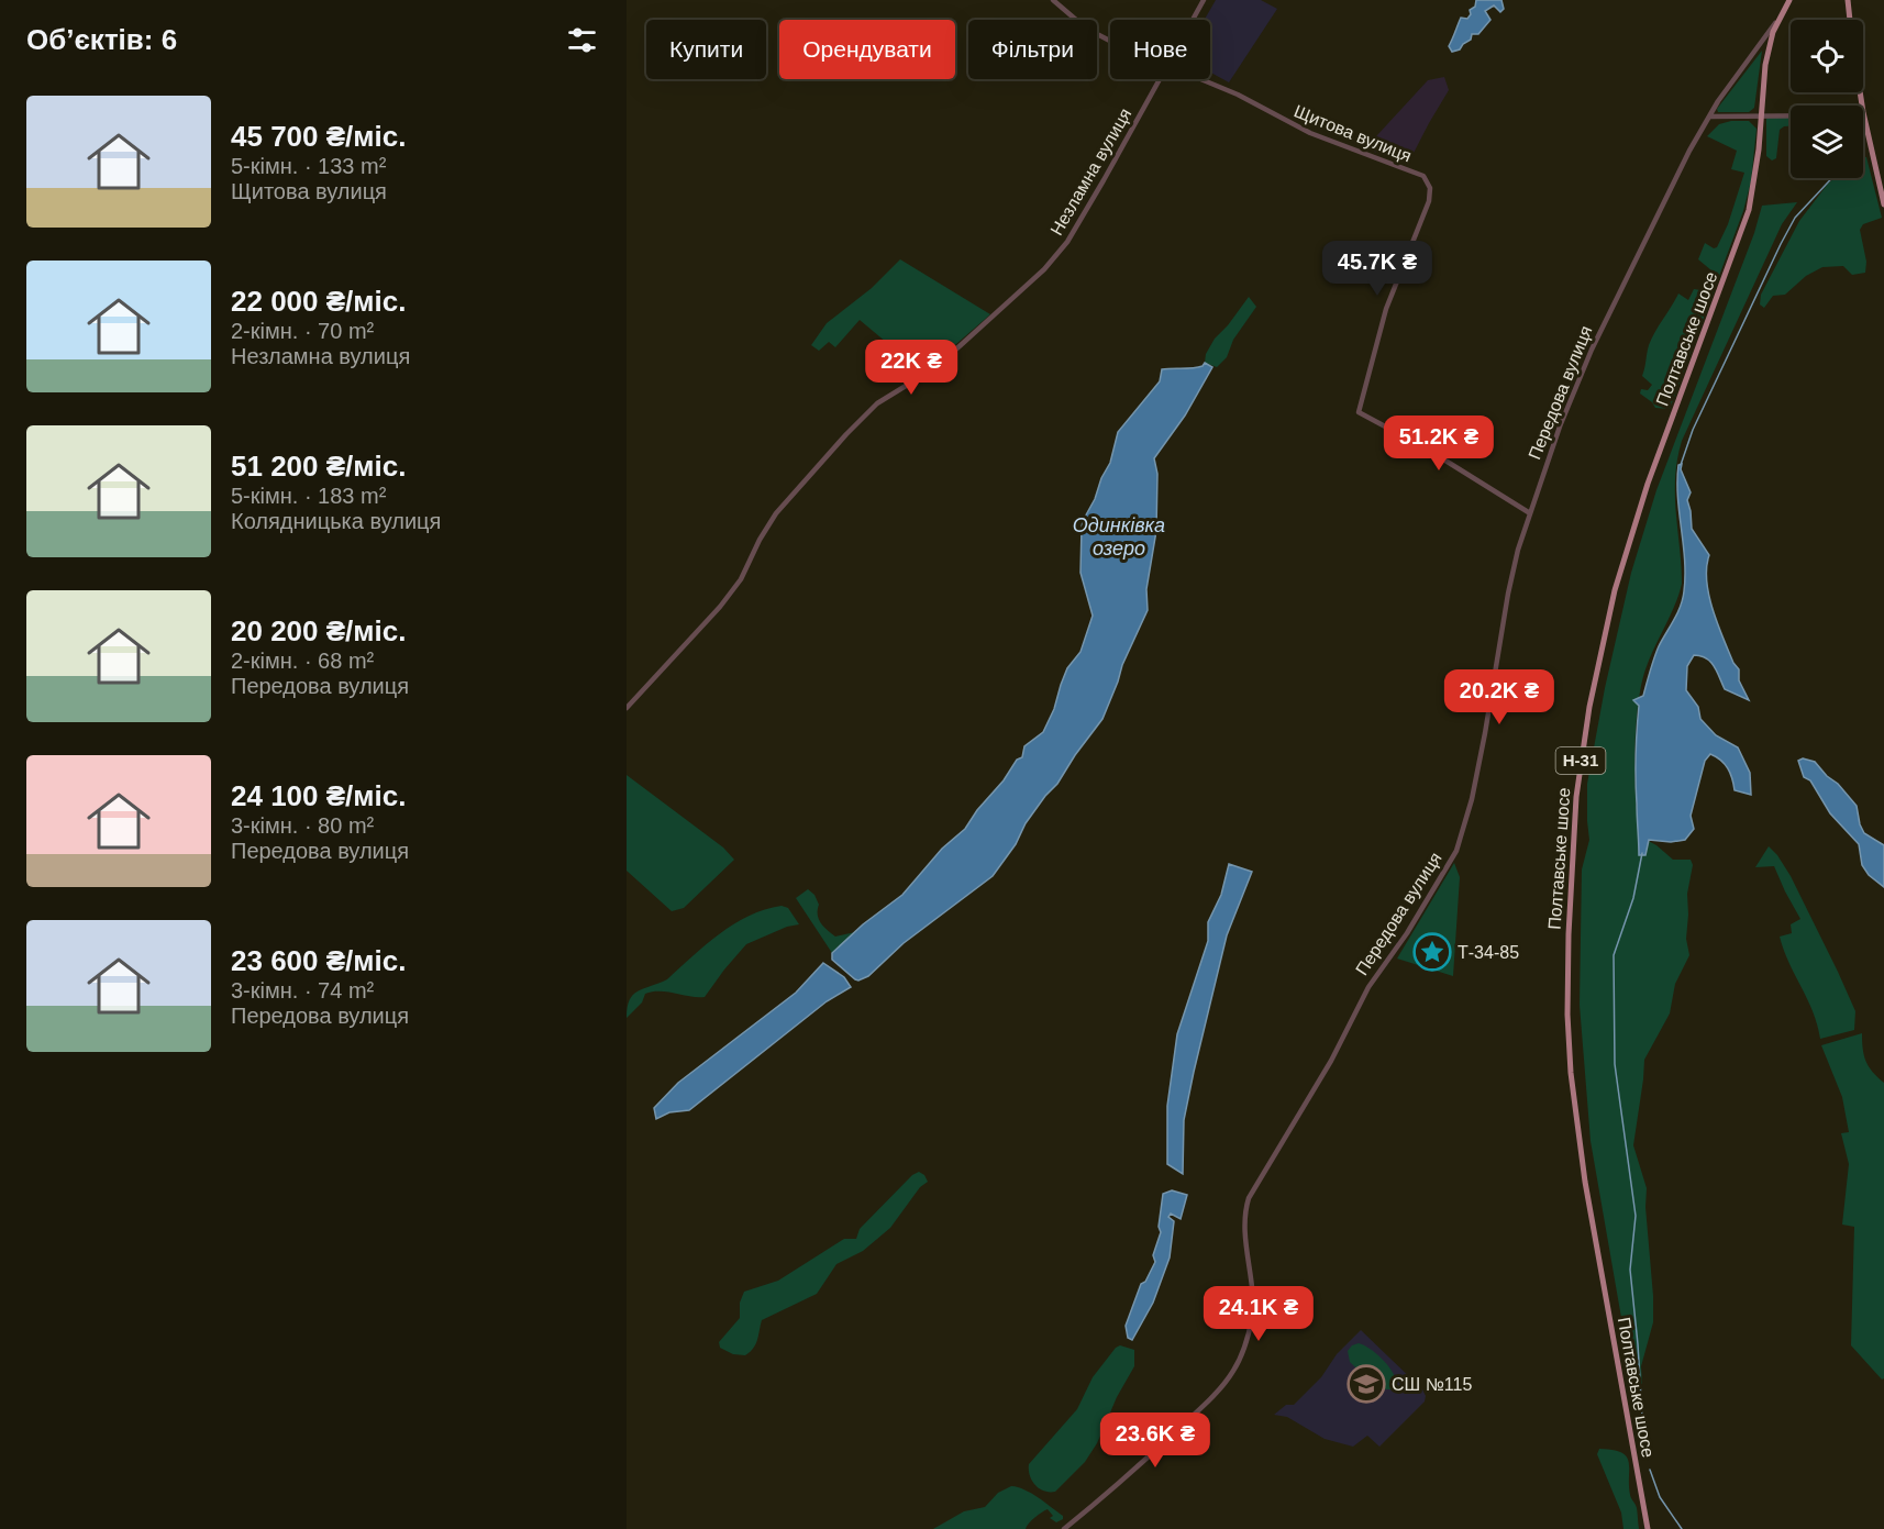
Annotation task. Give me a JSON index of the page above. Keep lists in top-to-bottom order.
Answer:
{
  "streets": {
    "main road": ["Полтавське шосе", "Передова вулиця", "Н-31"],
    "street": ["Щитова вулиця", "Незламна вулиця"]
  },
  "crossings": [
    ["Щитова вулиця", "Передова вулиця"],
    ["Полтавське шосе", "Передова вулиця"]
  ],
  "water": ["Одинківка озеро"],
  "places": {
    "place": ["Т-34-85"],
    "school or university": ["СШ №115"]
  },
  "page": {
    "heading": "Об’єктів: 6",
    "chip": [
      "Купити",
      "Орендувати",
      "Фільтри",
      "Нове"
    ],
    "list": [
      {
        "name": "45 700 ₴/міс.",
        "note": "5-кімн. · 133 m² · Щитова вулиця"
      },
      {
        "name": "22 000 ₴/міс.",
        "note": "2-кімн. · 70 m² · Незламна вулиця"
      },
      {
        "name": "51 200 ₴/міс.",
        "note": "5-кімн. · 183 m² · Колядницька вулиця"
      },
      {
        "name": "20 200 ₴/міс.",
        "note": "2-кімн. · 68 m² · Передова вулиця"
      },
      {
        "name": "24 100 ₴/міс.",
        "note": "3-кімн. · 80 m² · Передова вулиця"
      },
      {
        "name": "23 600 ₴/міс.",
        "note": "3-кімн. · 74 m² · Передова вулиця"
      }
    ],
    "price": [
      "45.7K ₴",
      "22K ₴",
      "51.2K ₴",
      "20.2K ₴",
      "24.1K ₴",
      "23.6K ₴"
    ]
  }
}
